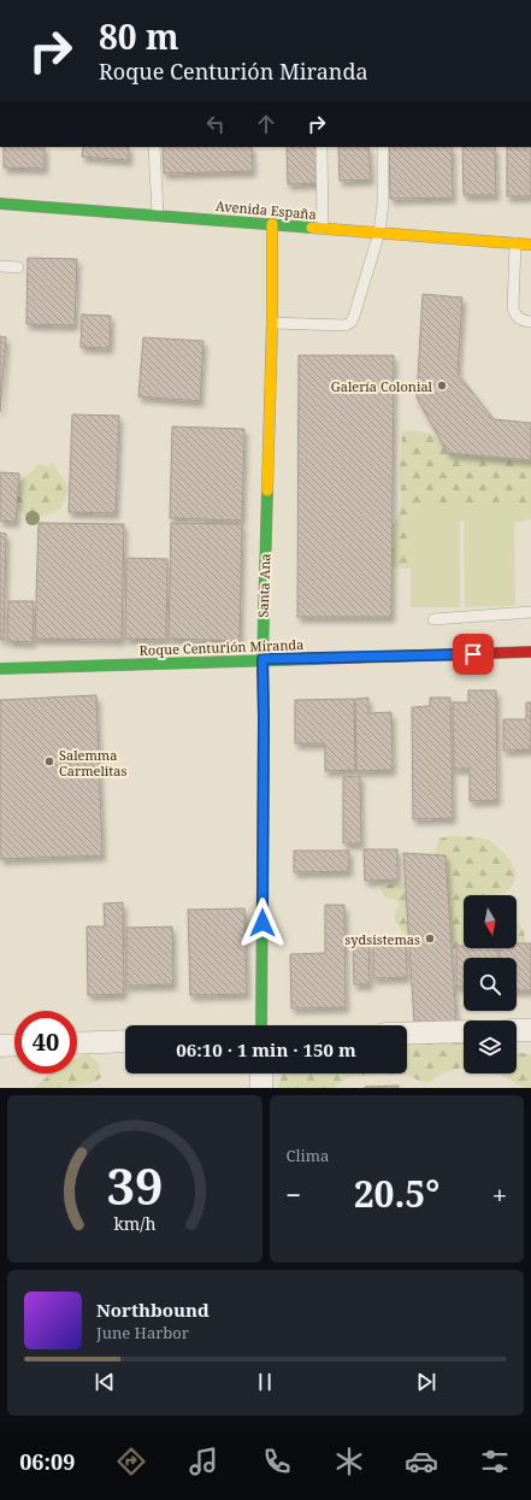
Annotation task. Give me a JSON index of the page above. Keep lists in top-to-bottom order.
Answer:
{
  "streets": {
    "street": ["Avenida España", "Santa Ana", "Roque Centurión Miranda"]
  },
  "crossings": [
    ["Avenida España", "Santa Ana"],
    ["Santa Ana", "Roque Centurión Miranda"]
  ],
  "places": ["Galería Colonial", "Salemma Carmelitas", "sydsistemas"],
  "north": "bottom",
  "page": {
    "turn": ["80 m", "Roque Centurión Miranda"],
    "limit": "40",
    "trip": "06:10 · 1 min · 150 m",
    "tile": "Clima",
    "heat": ["−", "20.5°", "+"],
    "song": ["Northbound", "June Harbor"],
    "tabs": "06:09",
    "gauge": ["39", "km/h"]
  }
}
